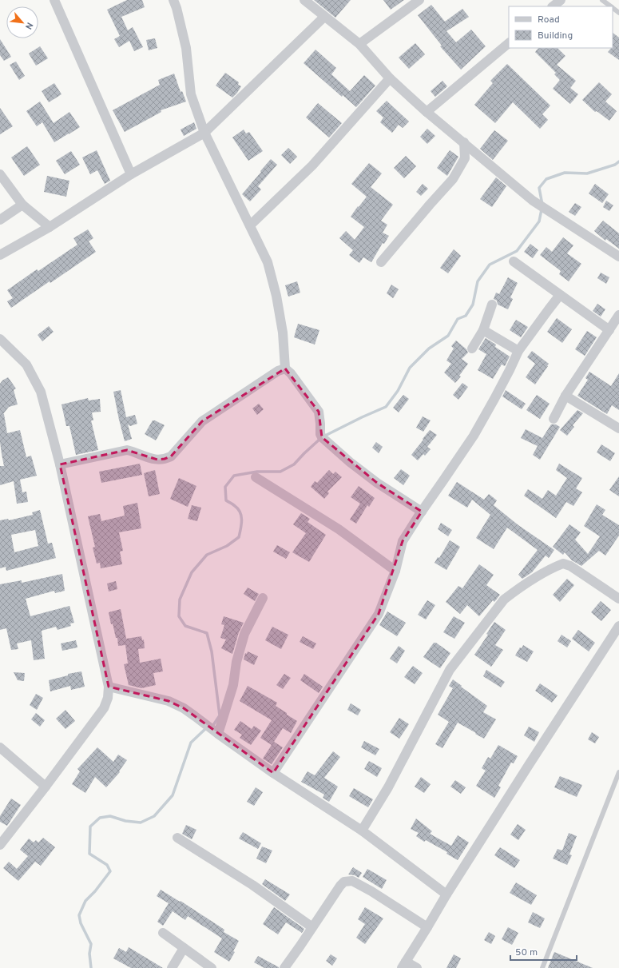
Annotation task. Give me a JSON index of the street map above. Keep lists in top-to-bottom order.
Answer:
{
  "legend": ["Road", "Building"],
  "scale_bar": "50 m",
  "north": "bottom right"
}
